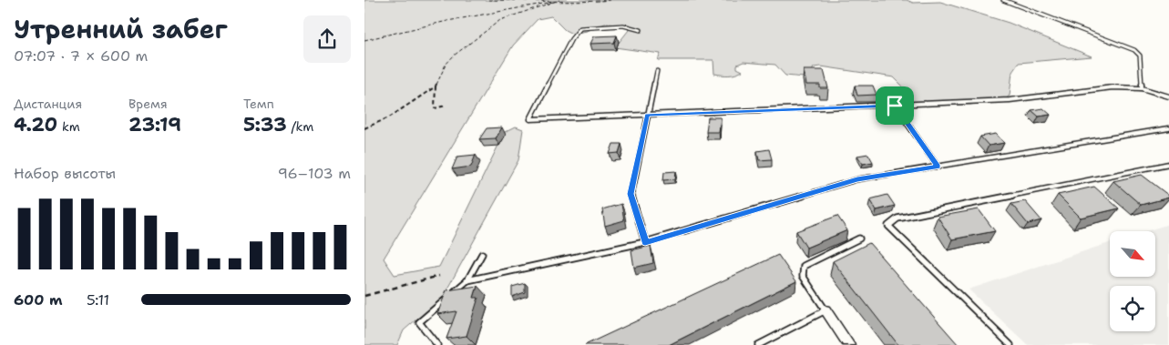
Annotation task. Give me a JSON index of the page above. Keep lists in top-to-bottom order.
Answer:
{
  "north": "bottom right",
  "page": {
    "heading": ["Утренний забег", "07:07 · 7 × 600 m"],
    "stats": [
      ["Дистанция", "4.20 km"],
      ["Время", "23:19"],
      ["Темп", "5:33 /km"]
    ],
    "chart": ["Набор высоты", "96–103 m"],
    "list": [
      {
        "name": "600 m",
        "note": "5:11"
      }
    ]
  }
}
